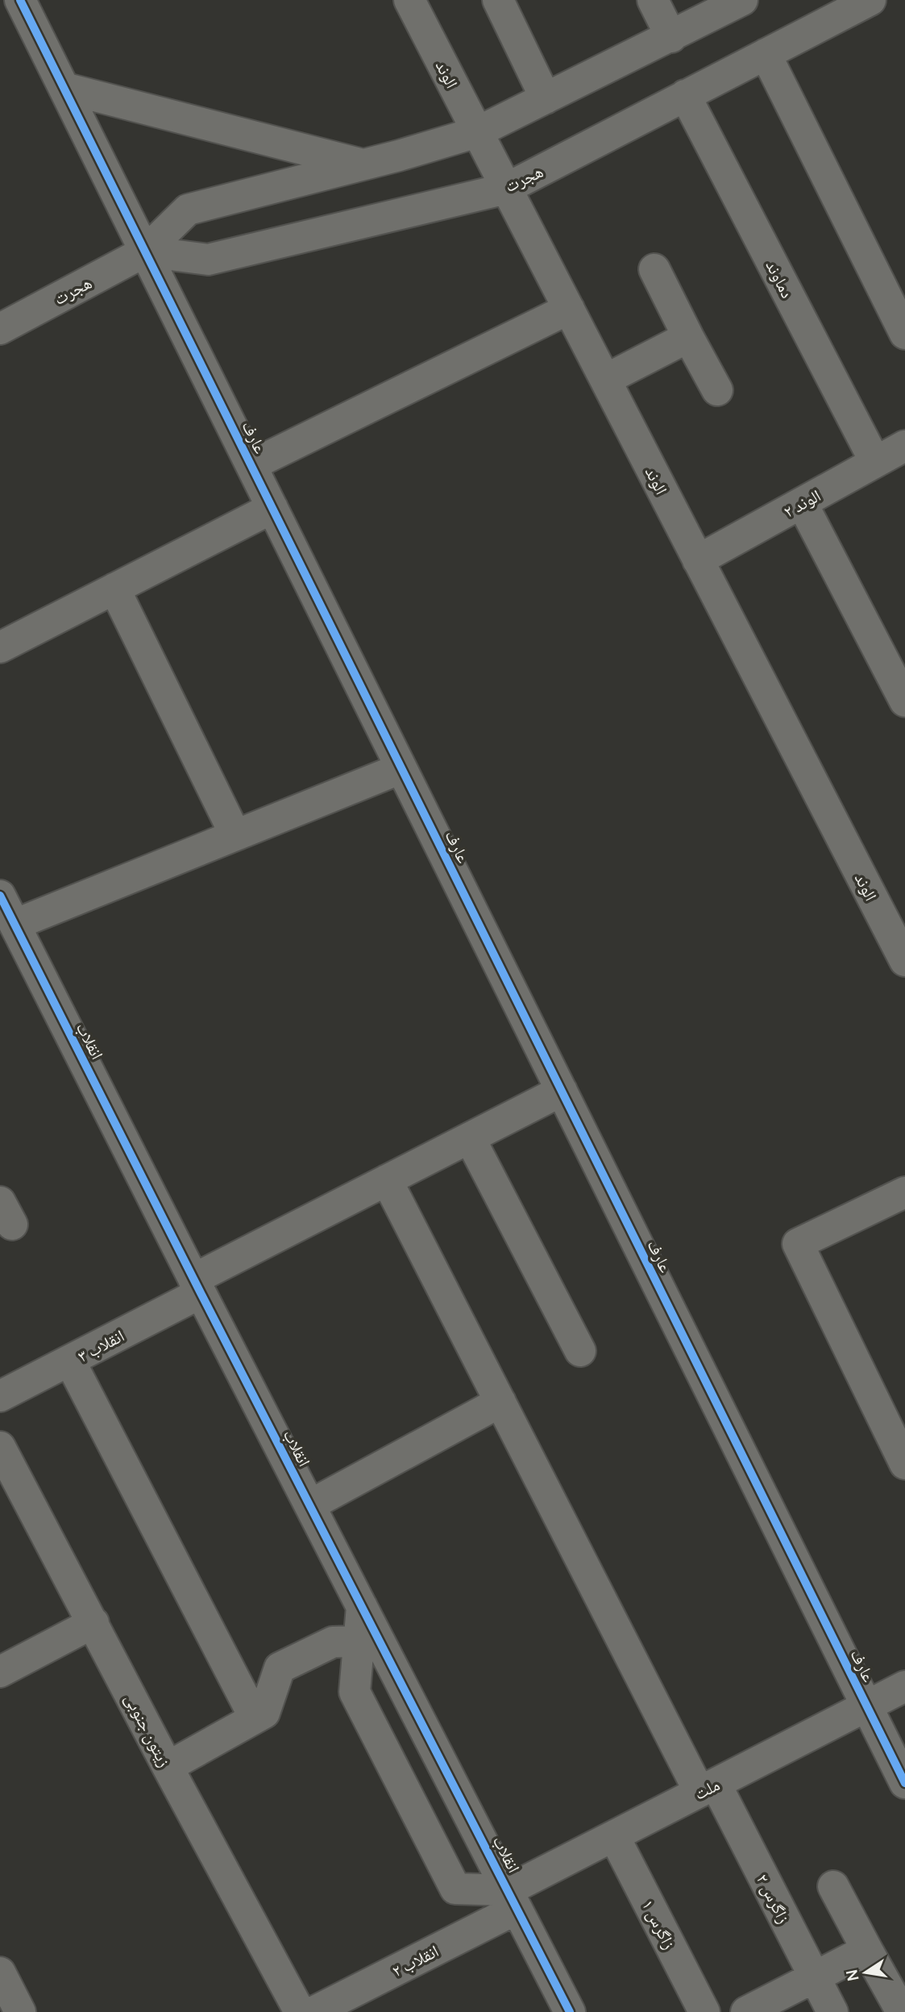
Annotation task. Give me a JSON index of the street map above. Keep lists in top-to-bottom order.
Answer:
{
  "streets": {
    "street": [
      "الوند",
      "هجرت",
      "دماوند",
      "عارف",
      "الوند ۲",
      "انقلاب",
      "انقلاب ۳",
      "زیتون جنوبی",
      "ملت",
      "زاگرس ۲",
      "زاگرس ۱",
      "انقلاب ۲"
    ]
  },
  "crossings": [
    ["الوند", "هجرت"],
    ["الوند", "الوند ۲"],
    ["هجرت", "دماوند"],
    ["هجرت", "عارف"],
    ["دماوند", "الوند ۲"],
    ["عارف", "انقلاب ۳"],
    ["عارف", "ملت"],
    ["انقلاب", "انقلاب ۳"],
    ["انقلاب", "ملت"],
    ["انقلاب", "انقلاب ۲"],
    ["انقلاب ۳", "زاگرس ۲"],
    ["ملت", "زاگرس ۲"],
    ["ملت", "زاگرس ۱"],
    ["ملت", "انقلاب ۲"]
  ],
  "north": "left"
}
